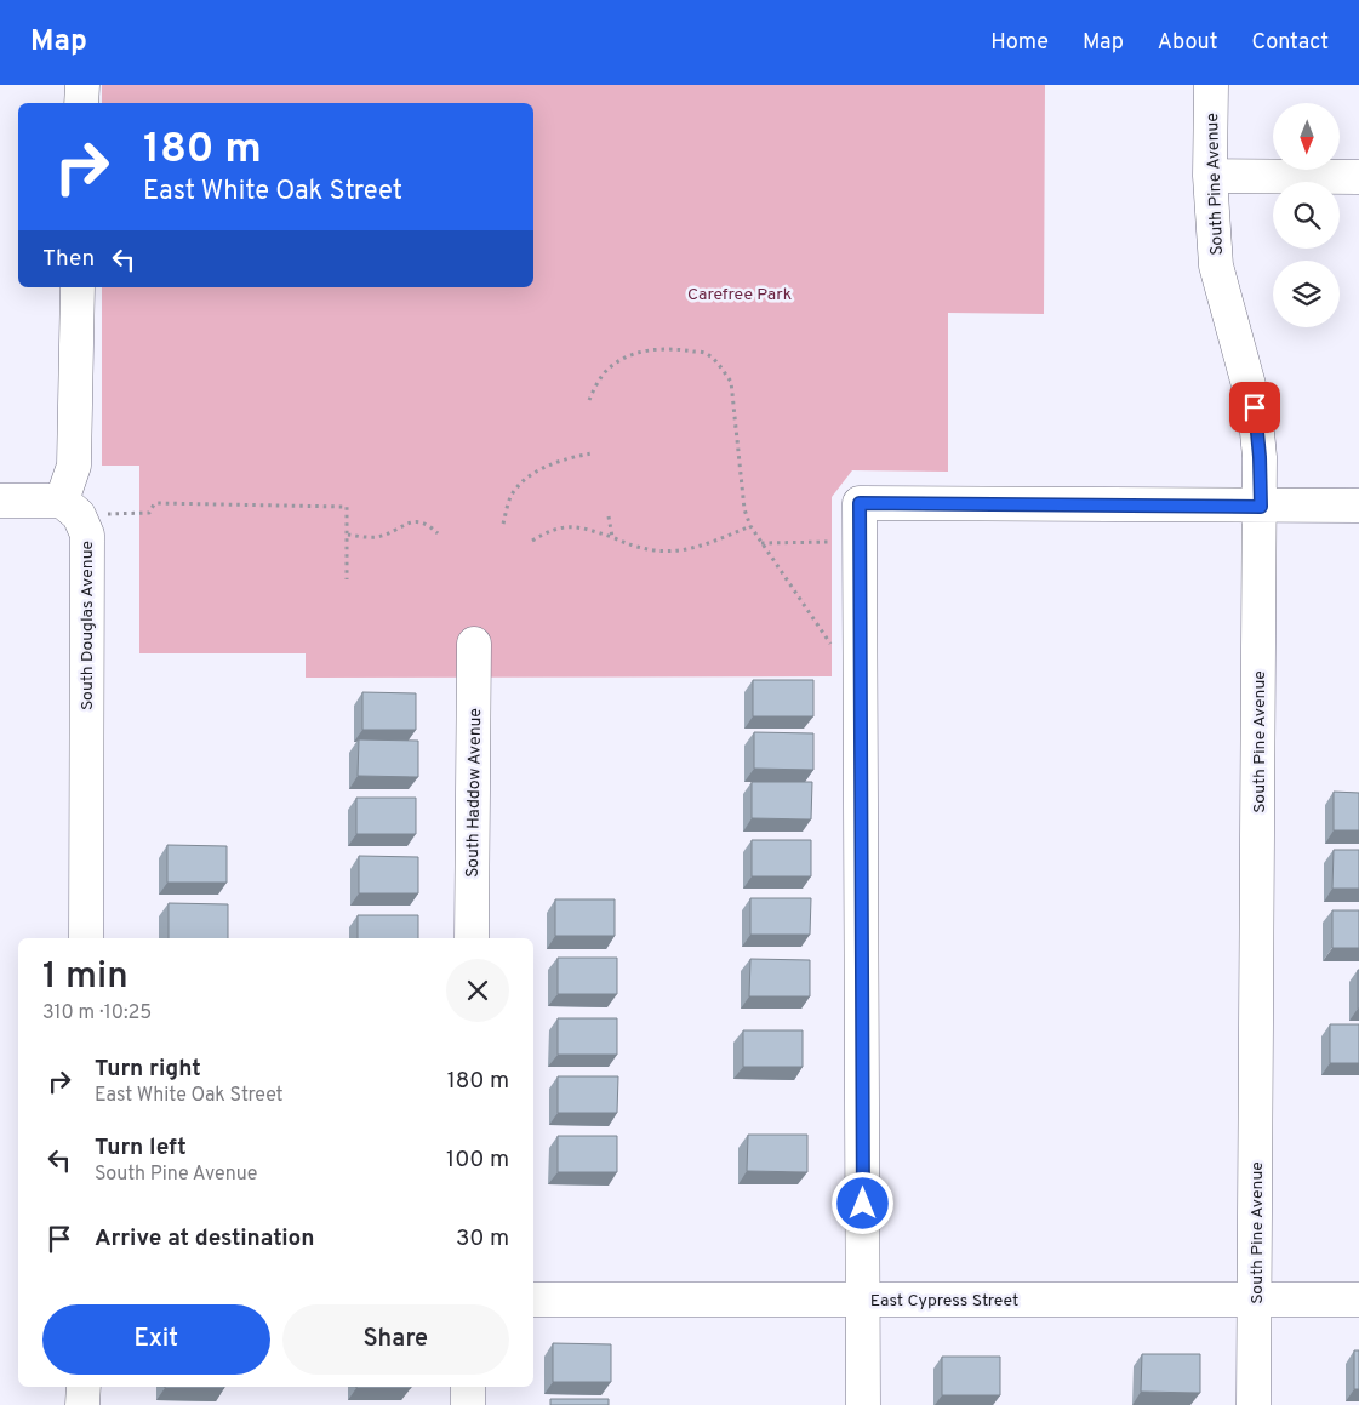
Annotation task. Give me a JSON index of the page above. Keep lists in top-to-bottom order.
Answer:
{
  "streets": {
    "street": [
      "South Pine Avenue",
      "South Douglas Avenue",
      "South Haddow Avenue",
      "East Cypress Street"
    ]
  },
  "crossings": [
    ["South Pine Avenue", "East Cypress Street"]
  ],
  "parks": ["Carefree Park"],
  "north": "bottom",
  "page": {
    "header": "Map",
    "nav": [
      "Home",
      "Map",
      "About",
      "Contact"
    ],
    "turn": ["180 m", "East White Oak Street"],
    "then": "Then",
    "heading": ["1 min", "310 m · 10:25"],
    "list": [
      {
        "name": "Turn right",
        "note": "East White Oak Street",
        "value": "180 m"
      },
      {
        "name": "Turn left",
        "note": "South Pine Avenue",
        "value": "100 m"
      },
      {
        "name": "Arrive at destination",
        "value": "30 m"
      }
    ],
    "buttons": ["Exit", "Share"]
  }
}
